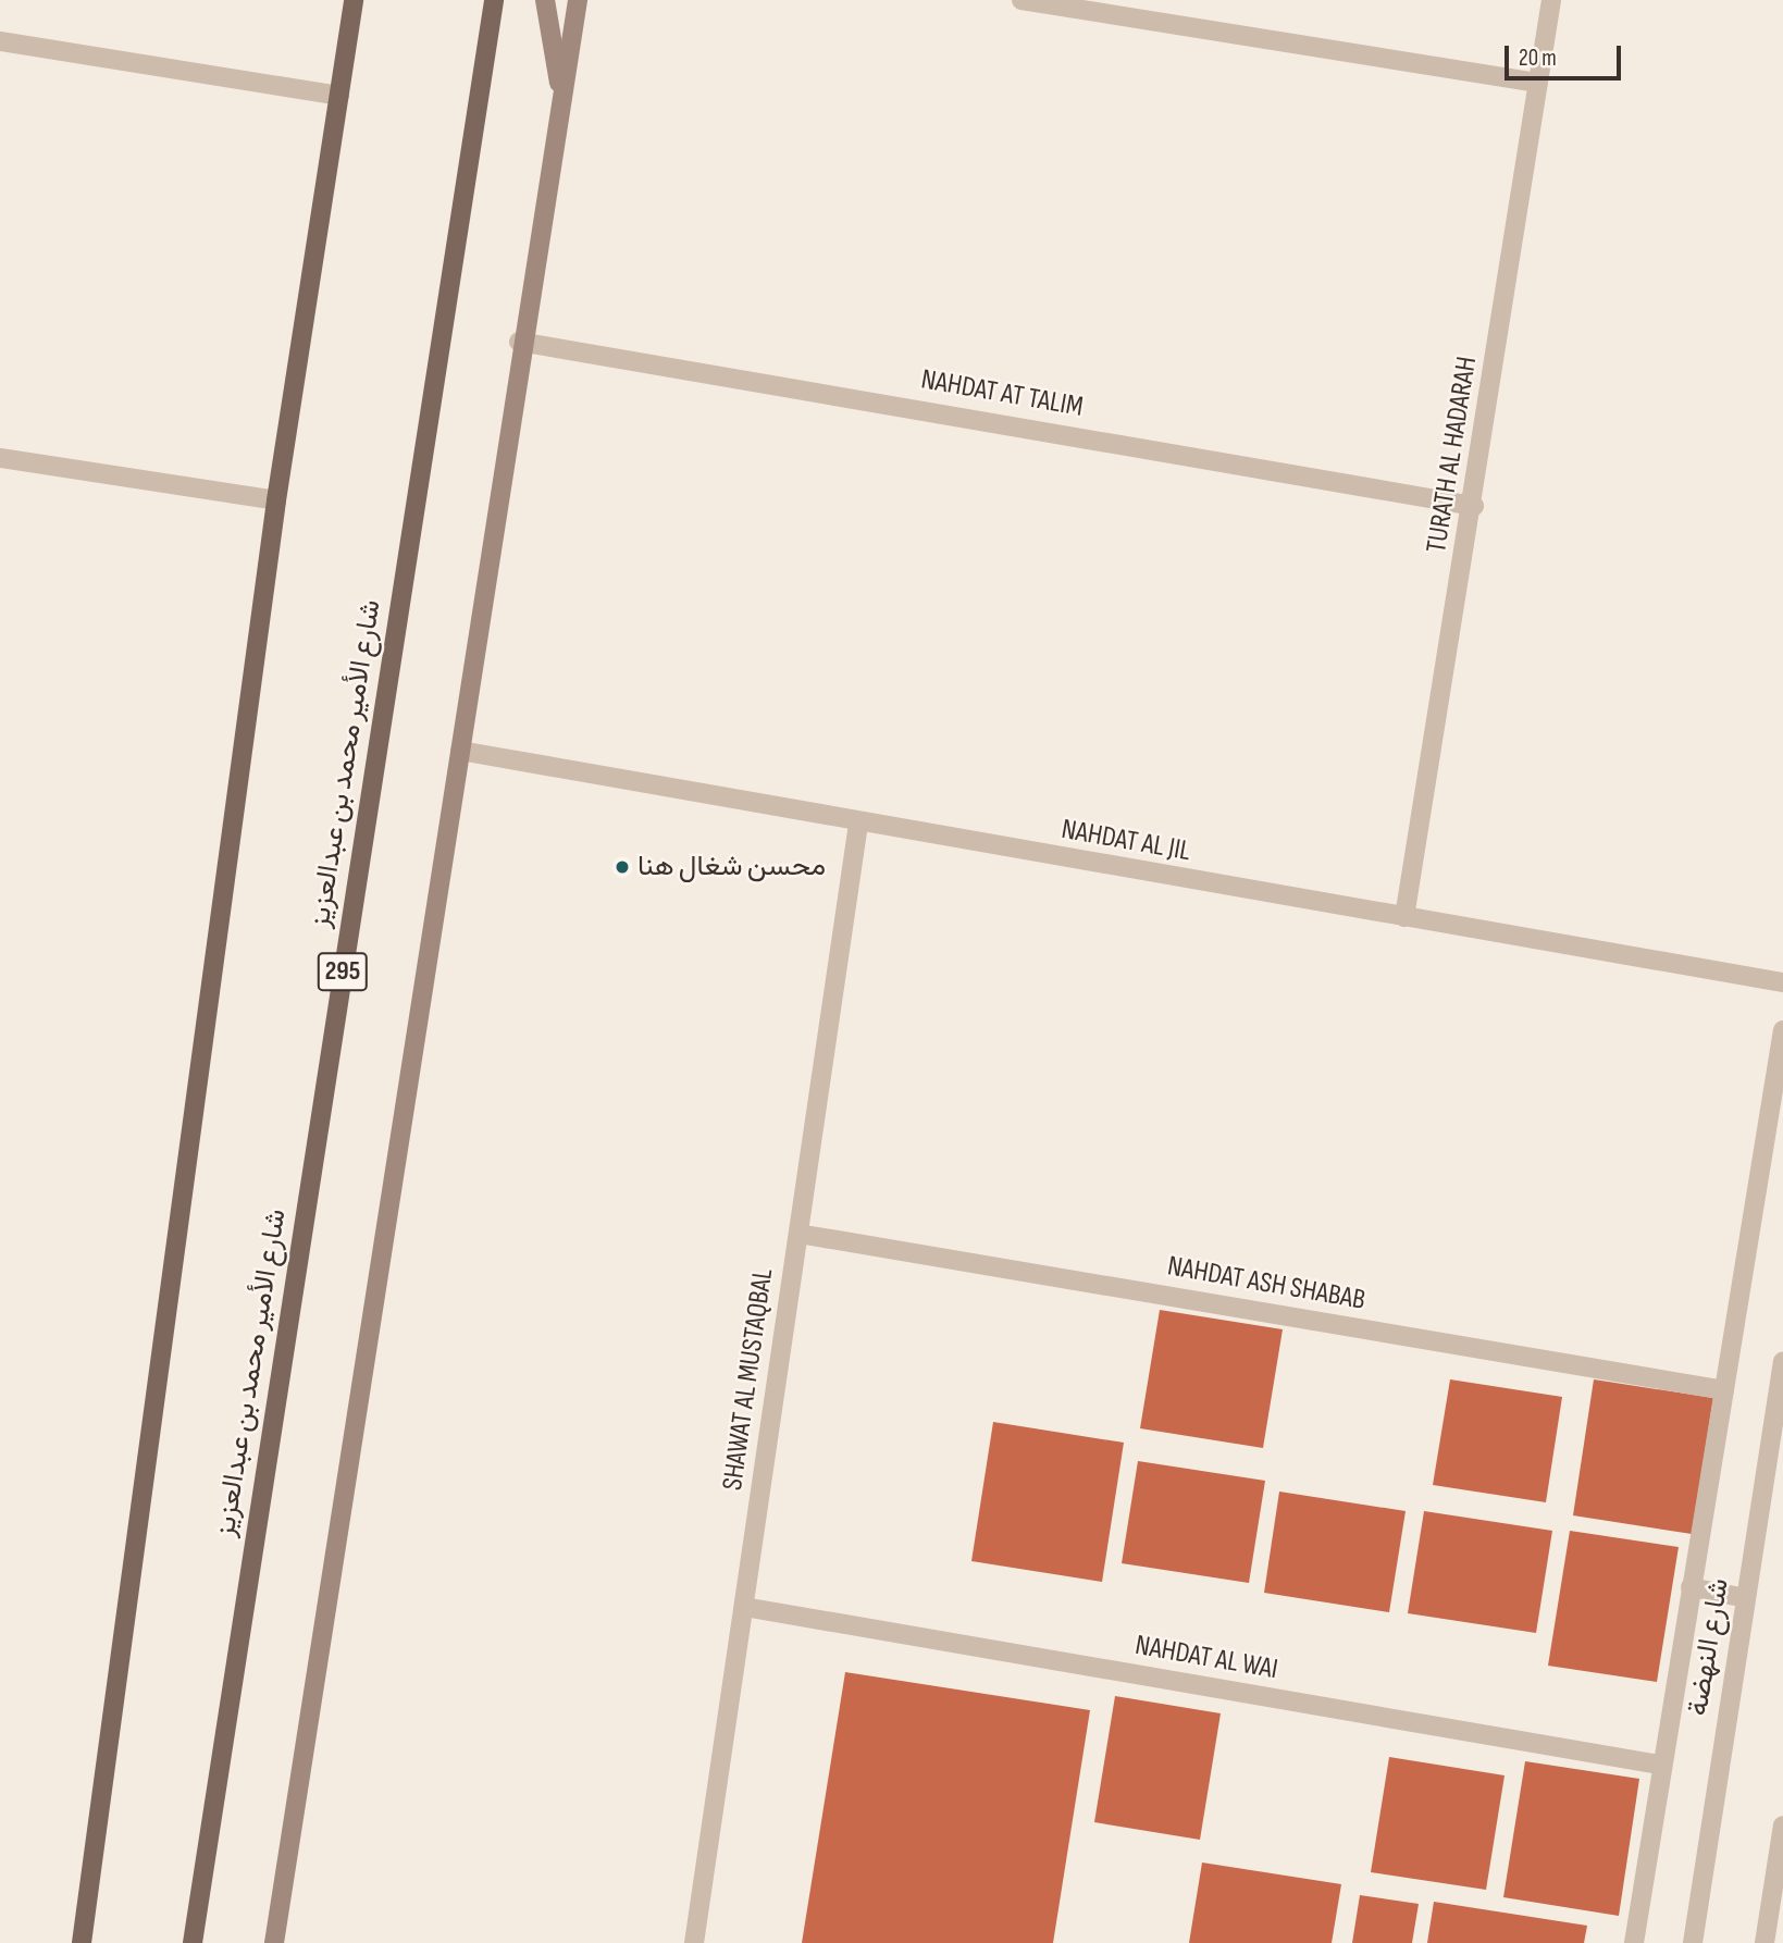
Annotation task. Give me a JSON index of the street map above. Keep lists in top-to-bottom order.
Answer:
{
  "streets": {
    "main road": ["شارع الأمير محمد بن عبدالعزيز", "295"],
    "street": [
      "NAHDAT AT TALIM",
      "TURATH AL HADARAH",
      "NAHDAT AL JIL",
      "NAHDAT ASH SHABAB",
      "SHAWAT AL MUSTAQBAL",
      "شارع النهضة",
      "NAHDAT AL WAI"
    ]
  },
  "crossings": [
    ["NAHDAT AT TALIM", "TURATH AL HADARAH"],
    ["TURATH AL HADARAH", "NAHDAT AL JIL"],
    ["NAHDAT AL JIL", "SHAWAT AL MUSTAQBAL"],
    ["NAHDAT ASH SHABAB", "SHAWAT AL MUSTAQBAL"],
    ["SHAWAT AL MUSTAQBAL", "NAHDAT AL WAI"]
  ],
  "places": ["محسن شغال هنا"],
  "scale_bar": "20 m"
}
